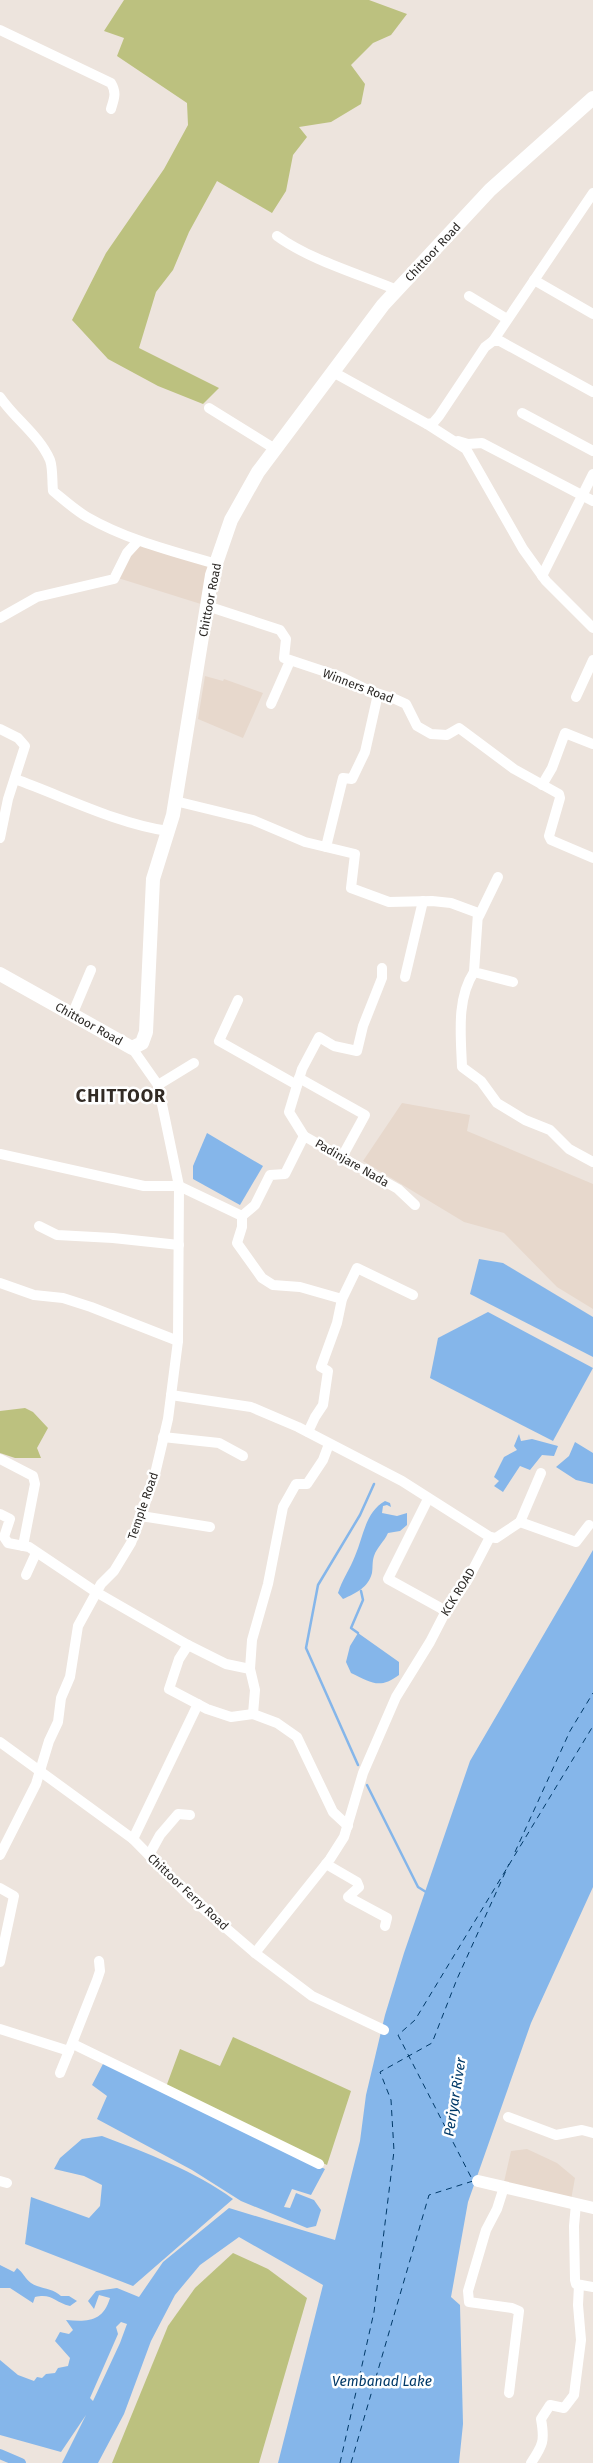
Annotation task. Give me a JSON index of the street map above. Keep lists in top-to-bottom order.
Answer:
{
  "streets": {
    "main road": ["Chittoor Road"],
    "street": [
      "Winners Road",
      "Padinjare Nada",
      "Temple Road",
      "KCK ROAD",
      "Chittoor Ferry Road"
    ]
  },
  "crossings": [
    ["Temple Road", "Chittoor Ferry Road"],
    ["KCK ROAD", "Chittoor Ferry Road"]
  ],
  "districts": ["CHITTOOR"],
  "water": ["Periyar River", "Vembanad Lake"]
}
